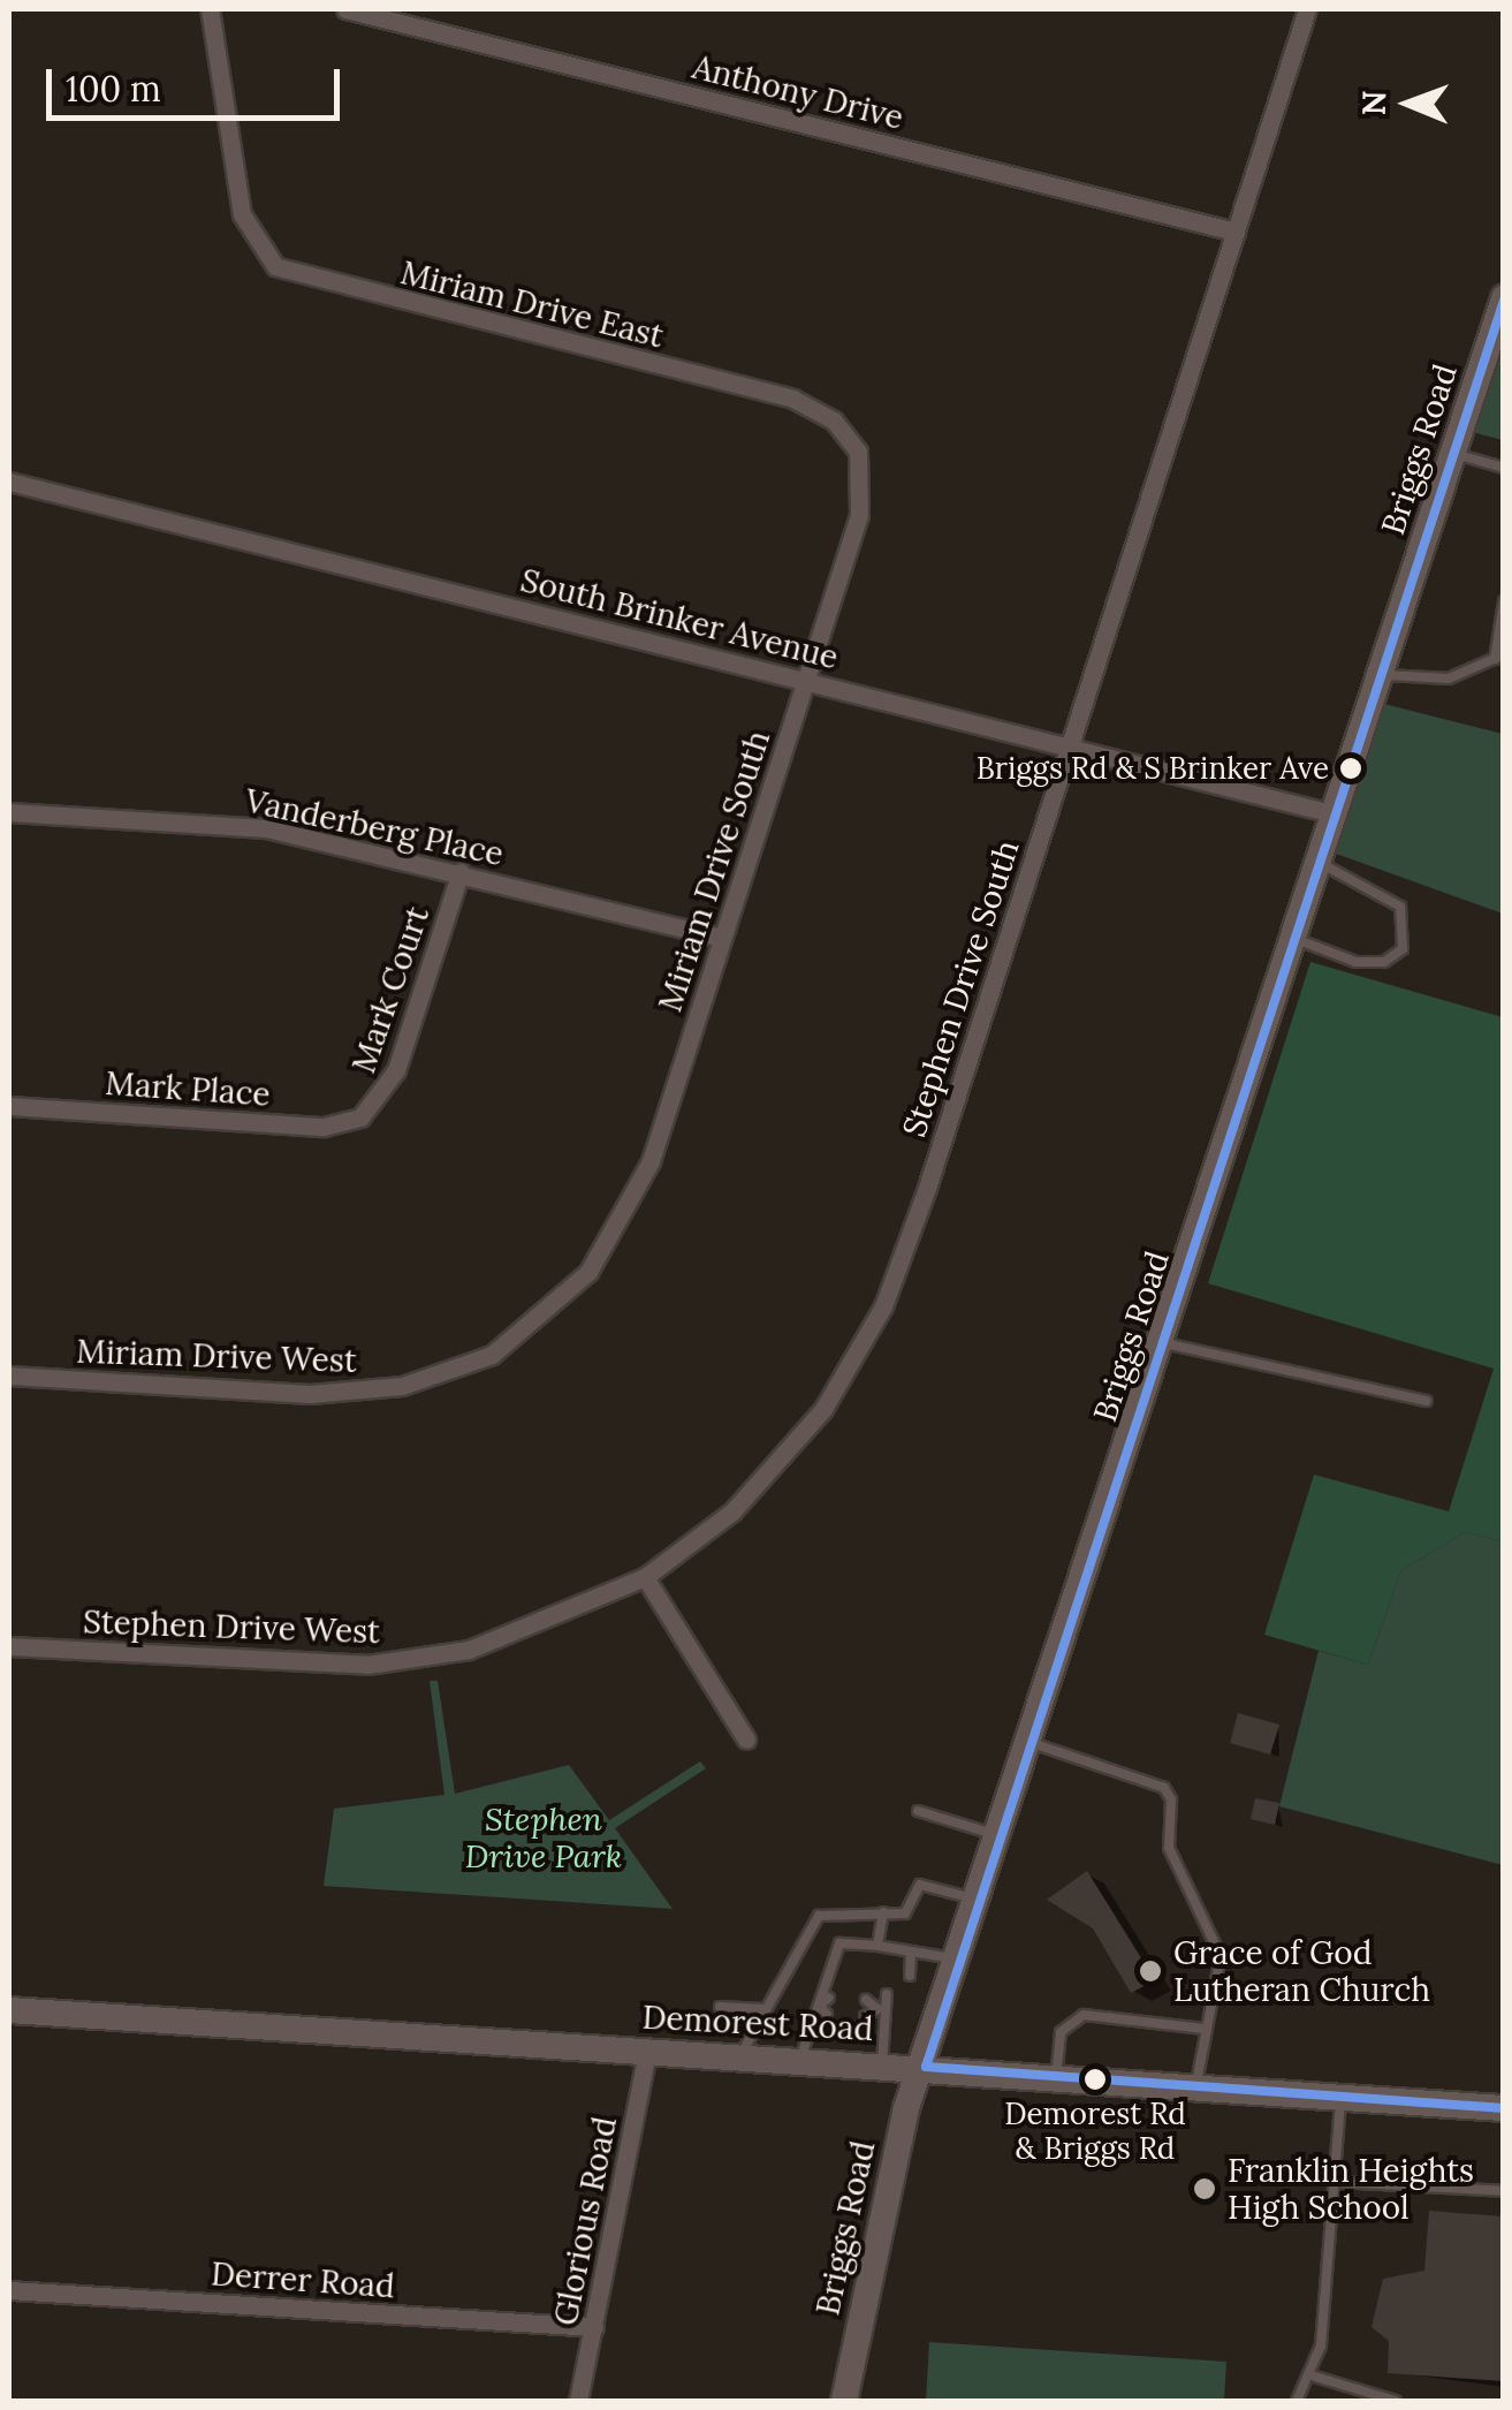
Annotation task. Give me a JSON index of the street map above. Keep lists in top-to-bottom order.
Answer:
{
  "streets": {
    "street": [
      "Anthony Drive",
      "Miriam Drive East",
      "Briggs Road",
      "South Brinker Avenue",
      "Vanderberg Place",
      "Miriam Drive South",
      "Stephen Drive South",
      "Mark Court",
      "Mark Place",
      "Miriam Drive West",
      "Stephen Drive West",
      "Demorest Road",
      "Glorious Road",
      "Derrer Road"
    ]
  },
  "crossings": [
    ["Anthony Drive", "Stephen Drive South"],
    ["Miriam Drive East", "Miriam Drive South"],
    ["Briggs Road", "South Brinker Avenue"],
    ["Briggs Road", "Demorest Road"],
    ["South Brinker Avenue", "Miriam Drive South"],
    ["South Brinker Avenue", "Stephen Drive South"],
    ["Vanderberg Place", "Miriam Drive South"],
    ["Vanderberg Place", "Mark Court"],
    ["Miriam Drive South", "Miriam Drive West"],
    ["Stephen Drive South", "Stephen Drive West"],
    ["Mark Court", "Mark Place"],
    ["Demorest Road", "Glorious Road"],
    ["Glorious Road", "Derrer Road"]
  ],
  "parks": ["Stephen Drive Park"],
  "places": [
    "Briggs Rd & S Brinker Ave",
    "Grace of God Lutheran Church",
    "Demorest Rd & Briggs Rd",
    "Franklin Heights High School"
  ],
  "scale_bar": "100 m",
  "north": "left"
}
